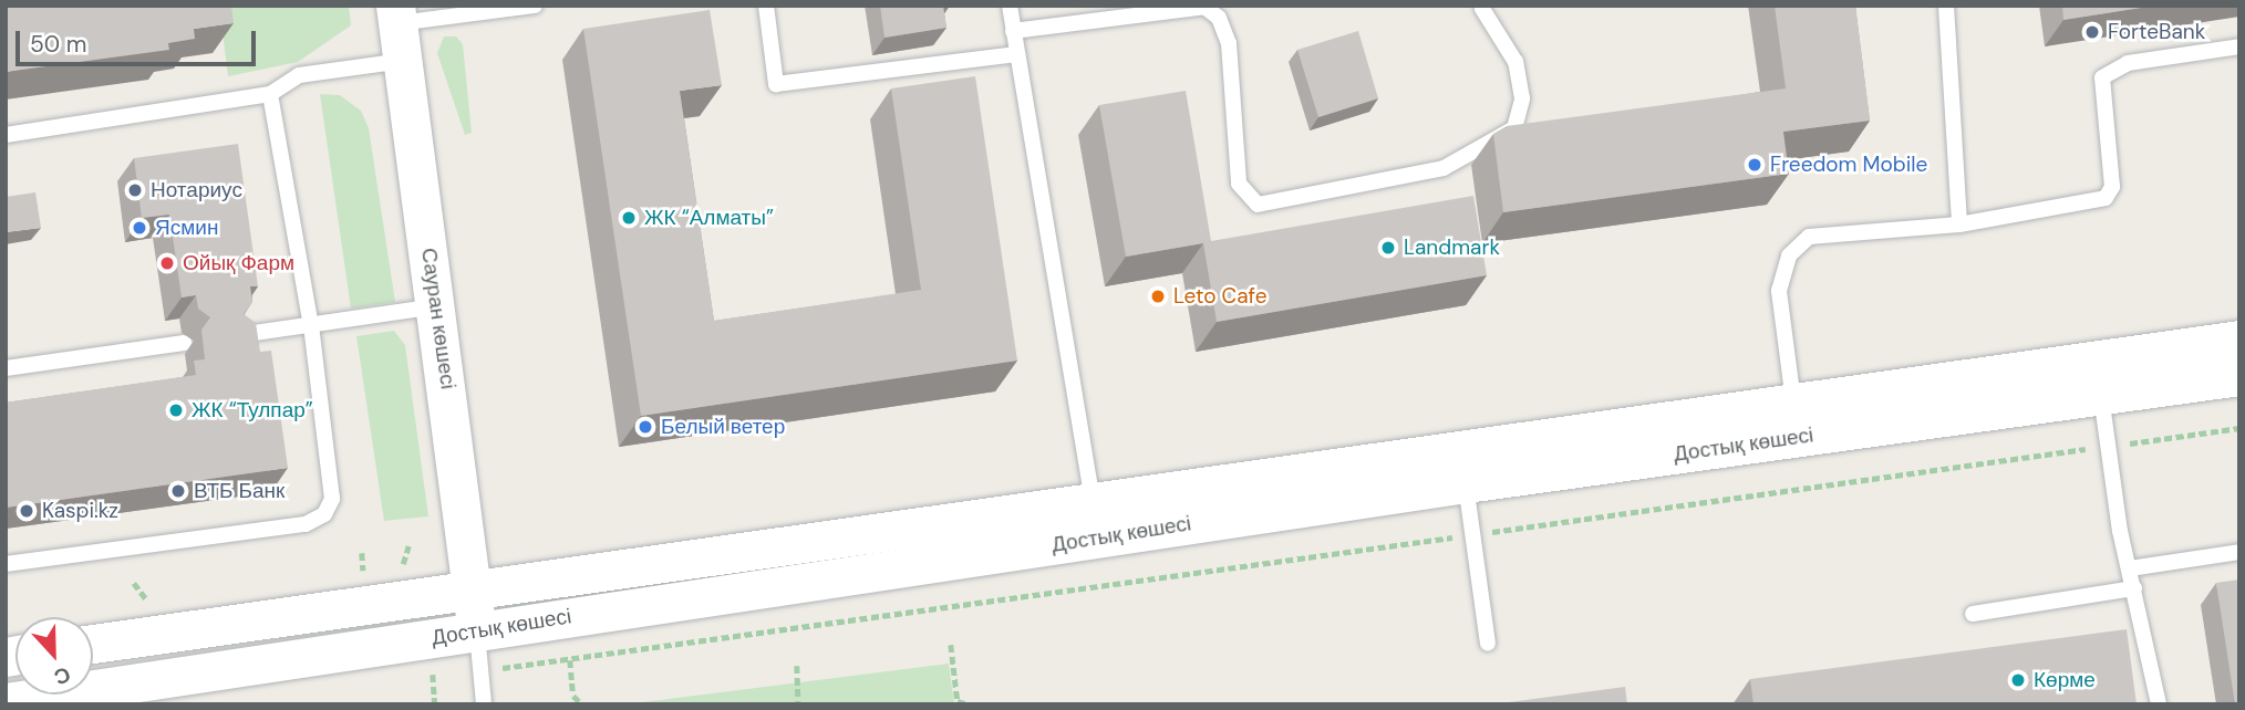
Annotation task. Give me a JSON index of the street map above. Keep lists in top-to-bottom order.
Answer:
{
  "streets": {
    "street": ["Сауран көшесі", "Достық көшесі"]
  },
  "crossings": [
    ["Сауран көшесі", "Достық көшесі"]
  ],
  "places": [
    "ForteBank",
    "Freedom Mobile",
    "Нотариус",
    "ЖК “Алматы”",
    "Ясмин",
    "Landmark",
    "Ойық Фарм",
    "Leto Cafe",
    "ЖК “Тулпар”",
    "Белый ветер",
    "ВТБ Банк",
    "Kaspi.kz",
    "Көрме"
  ],
  "scale_bar": "50 m",
  "north": "bottom"
}
